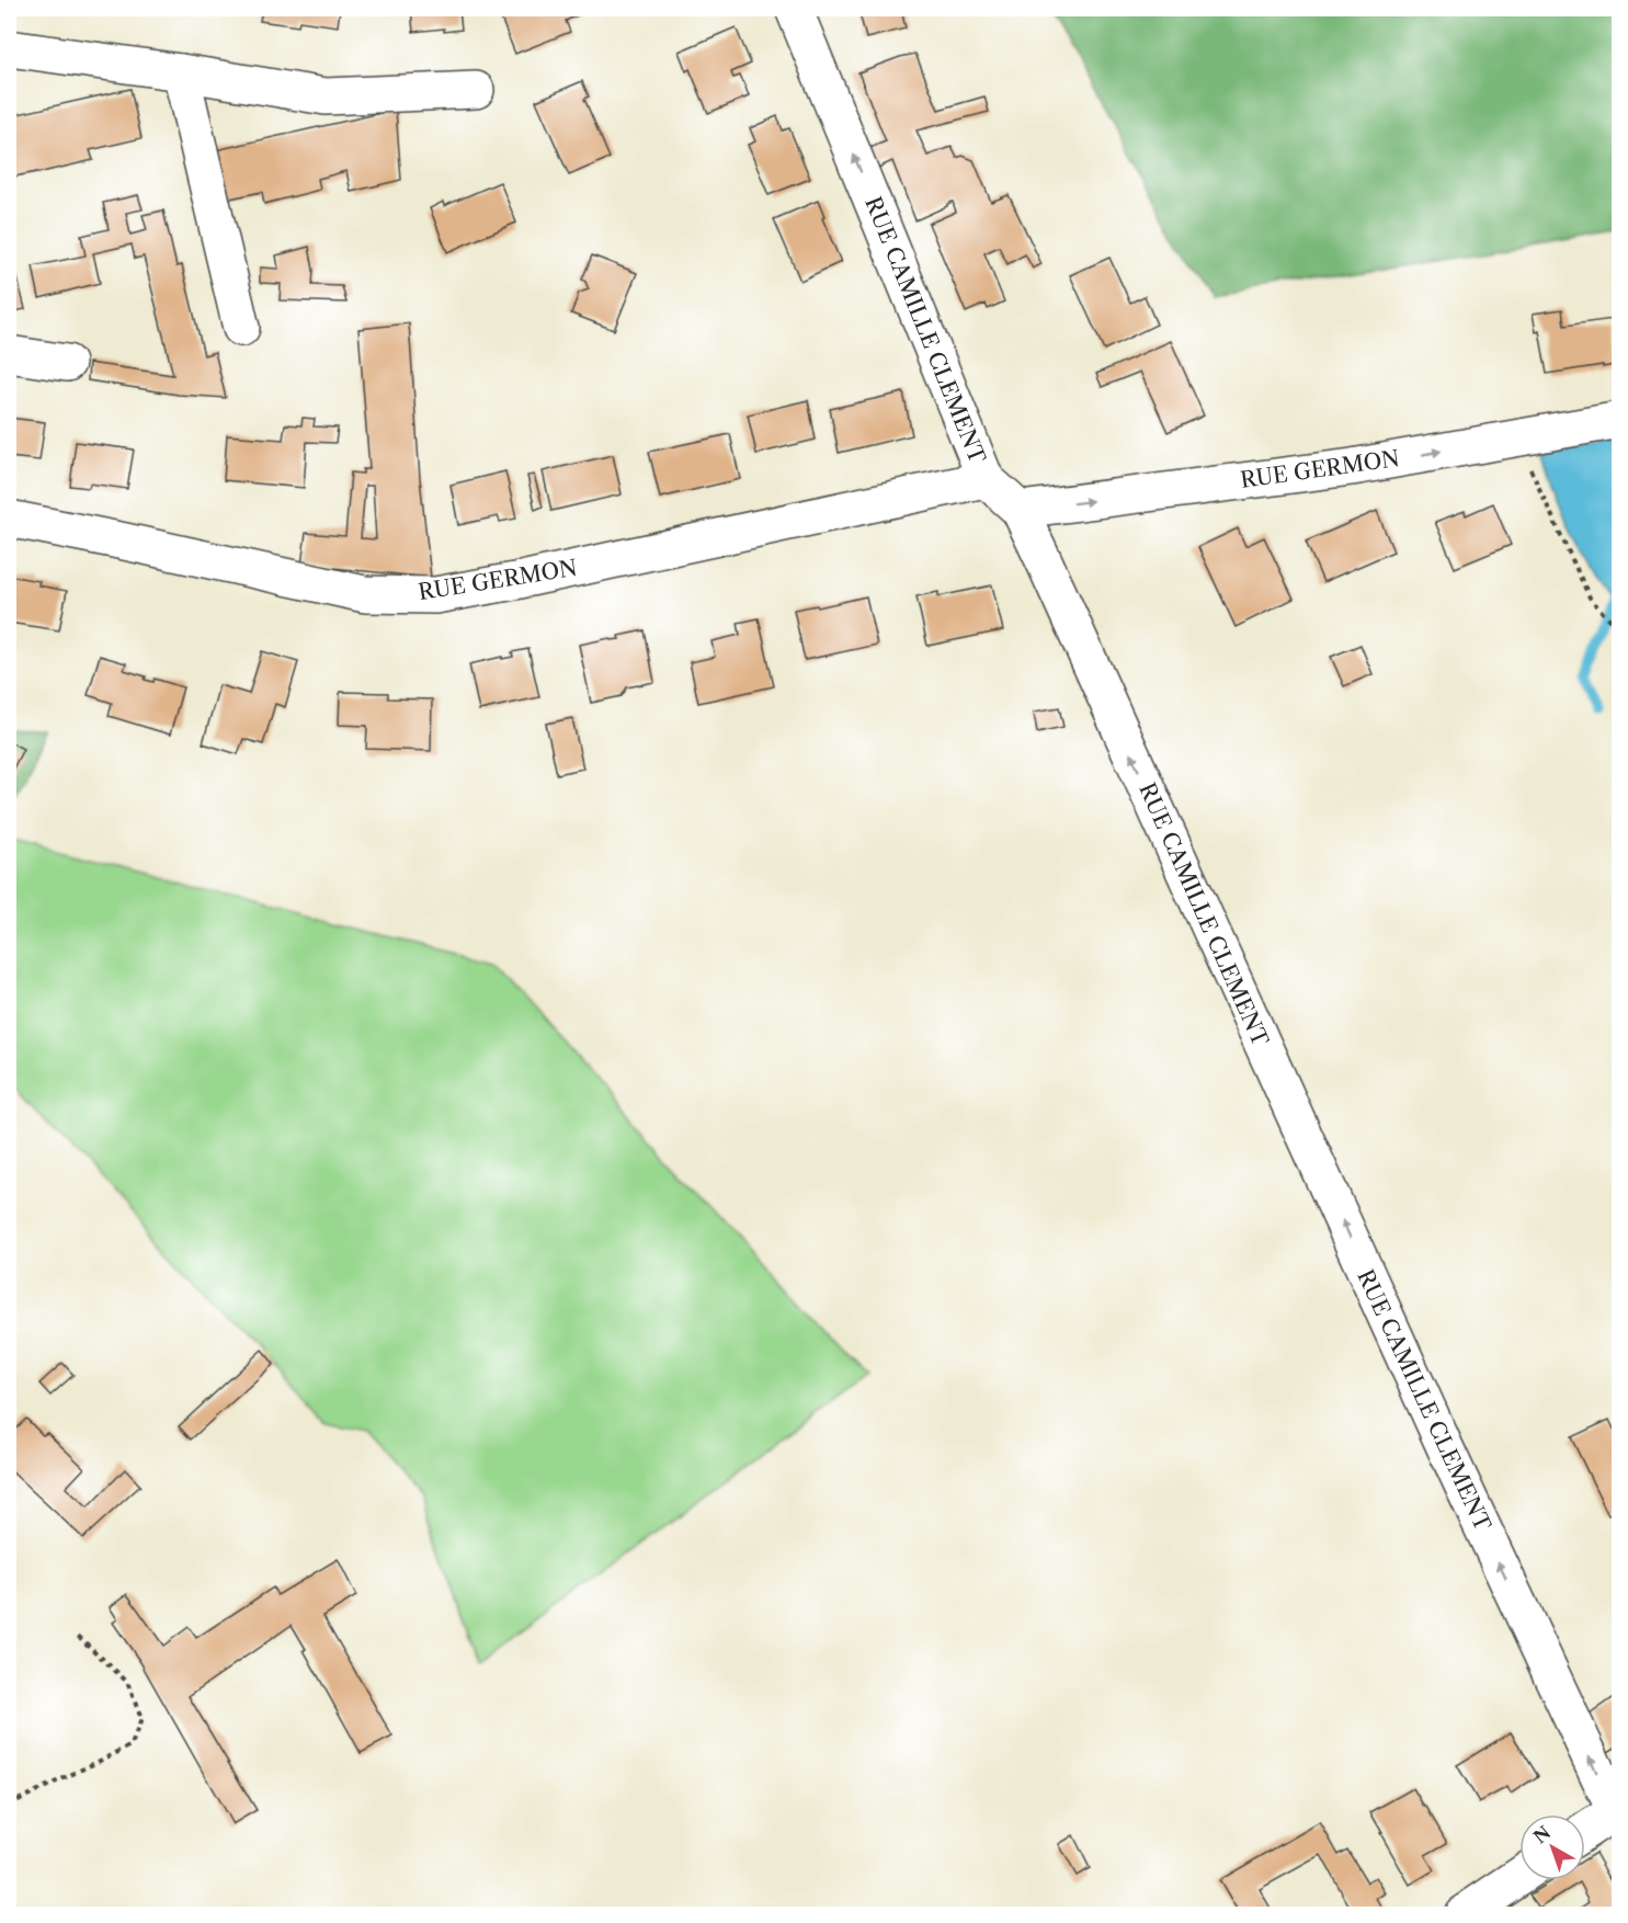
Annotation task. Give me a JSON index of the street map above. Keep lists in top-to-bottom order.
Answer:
{
  "streets": {
    "street": ["RUE CAMILLE CLEMENT", "RUE GERMON"]
  },
  "crossings": [
    ["RUE CAMILLE CLEMENT", "RUE GERMON"]
  ],
  "one_way": ["RUE CAMILLE CLEMENT"],
  "north": "top left"
}
